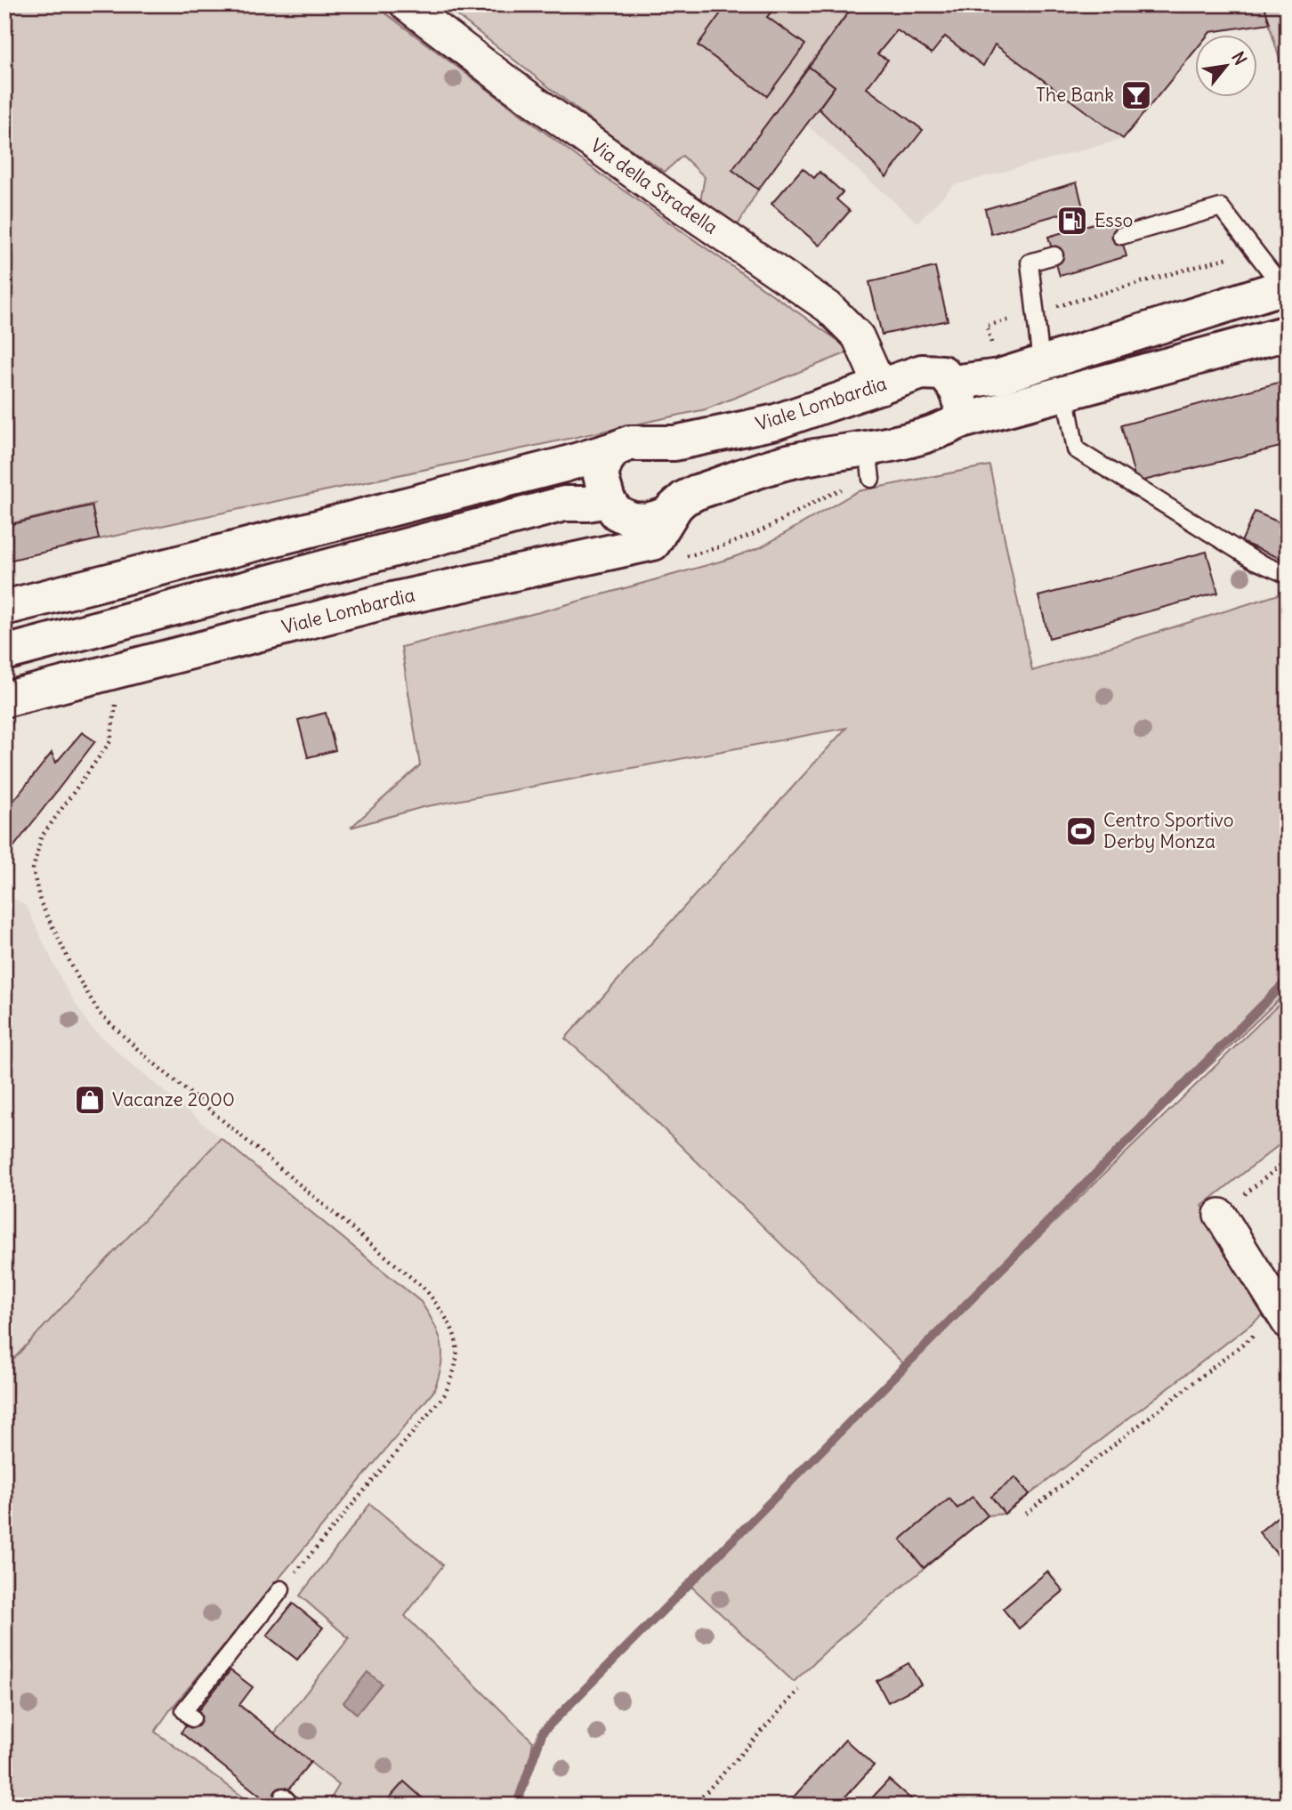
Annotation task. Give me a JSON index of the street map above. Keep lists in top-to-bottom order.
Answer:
{
  "streets": {
    "main road": ["Viale Lombardia"],
    "street": ["Via della Stradella"]
  },
  "crossings": [
    ["Via della Stradella", "Viale Lombardia"]
  ],
  "places": {
    "bar": ["The Bank"],
    "fuel station": ["Esso"],
    "sports": ["Centro Sportivo Derby Monza"],
    "shop": ["Vacanze 2000"]
  },
  "north": "top right"
}
